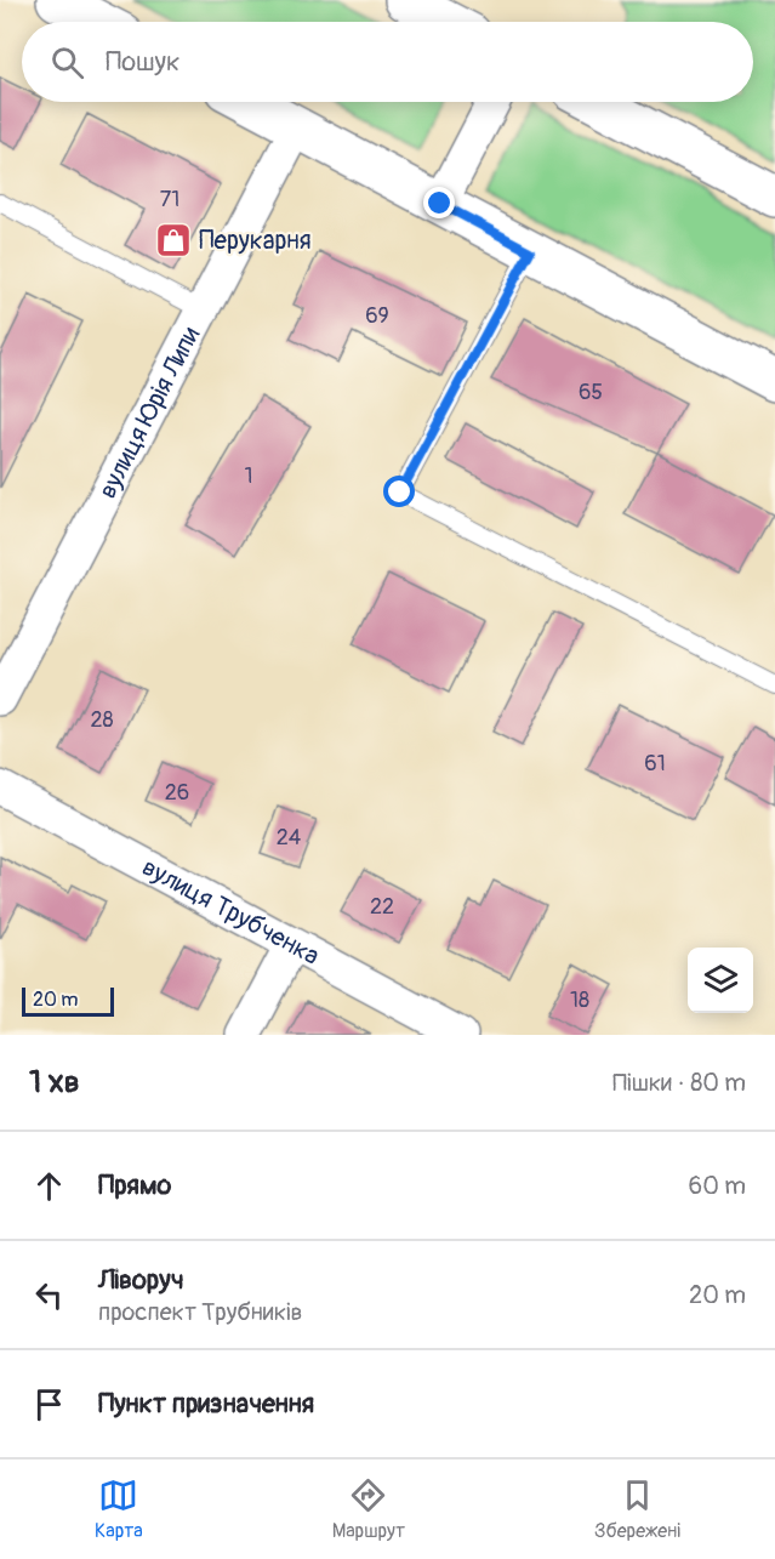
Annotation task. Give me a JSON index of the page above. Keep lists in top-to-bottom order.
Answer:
{
  "streets": {
    "street": ["вулиця Юрія Липи", "вулиця Трубченка"]
  },
  "places": {
    "shop": ["Перукарня"]
  },
  "house_numbers": [
    "71",
    "69",
    "65",
    "1",
    "28",
    "61",
    "26",
    "24",
    "22",
    "18"
  ],
  "scale_bar": "20 m",
  "page": {
    "search": "Пошук",
    "scale": "20 m",
    "heading": ["1 хв", "Пішки · 80 m"],
    "list": [
      ["Прямо", "60 m"],
      ["Ліворуч", "проспект Трубників", "20 m"],
      "Пункт призначення"
    ],
    "nav": ["Карта", "Маршрут", "Збережені"]
  }
}
